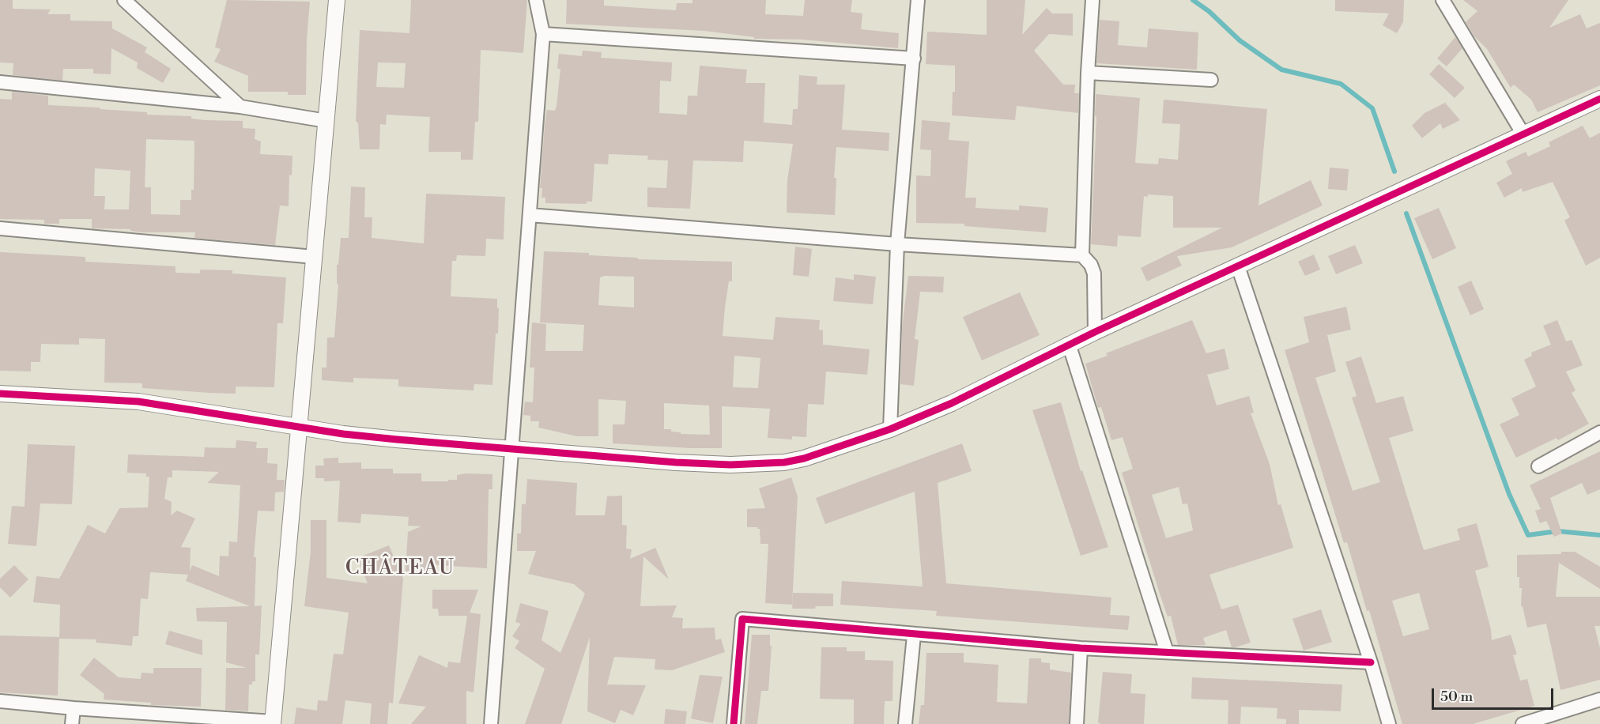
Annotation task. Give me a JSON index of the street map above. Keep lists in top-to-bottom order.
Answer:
{
  "districts": ["CHÂTEAU"],
  "scale_bar": "50 m"
}
